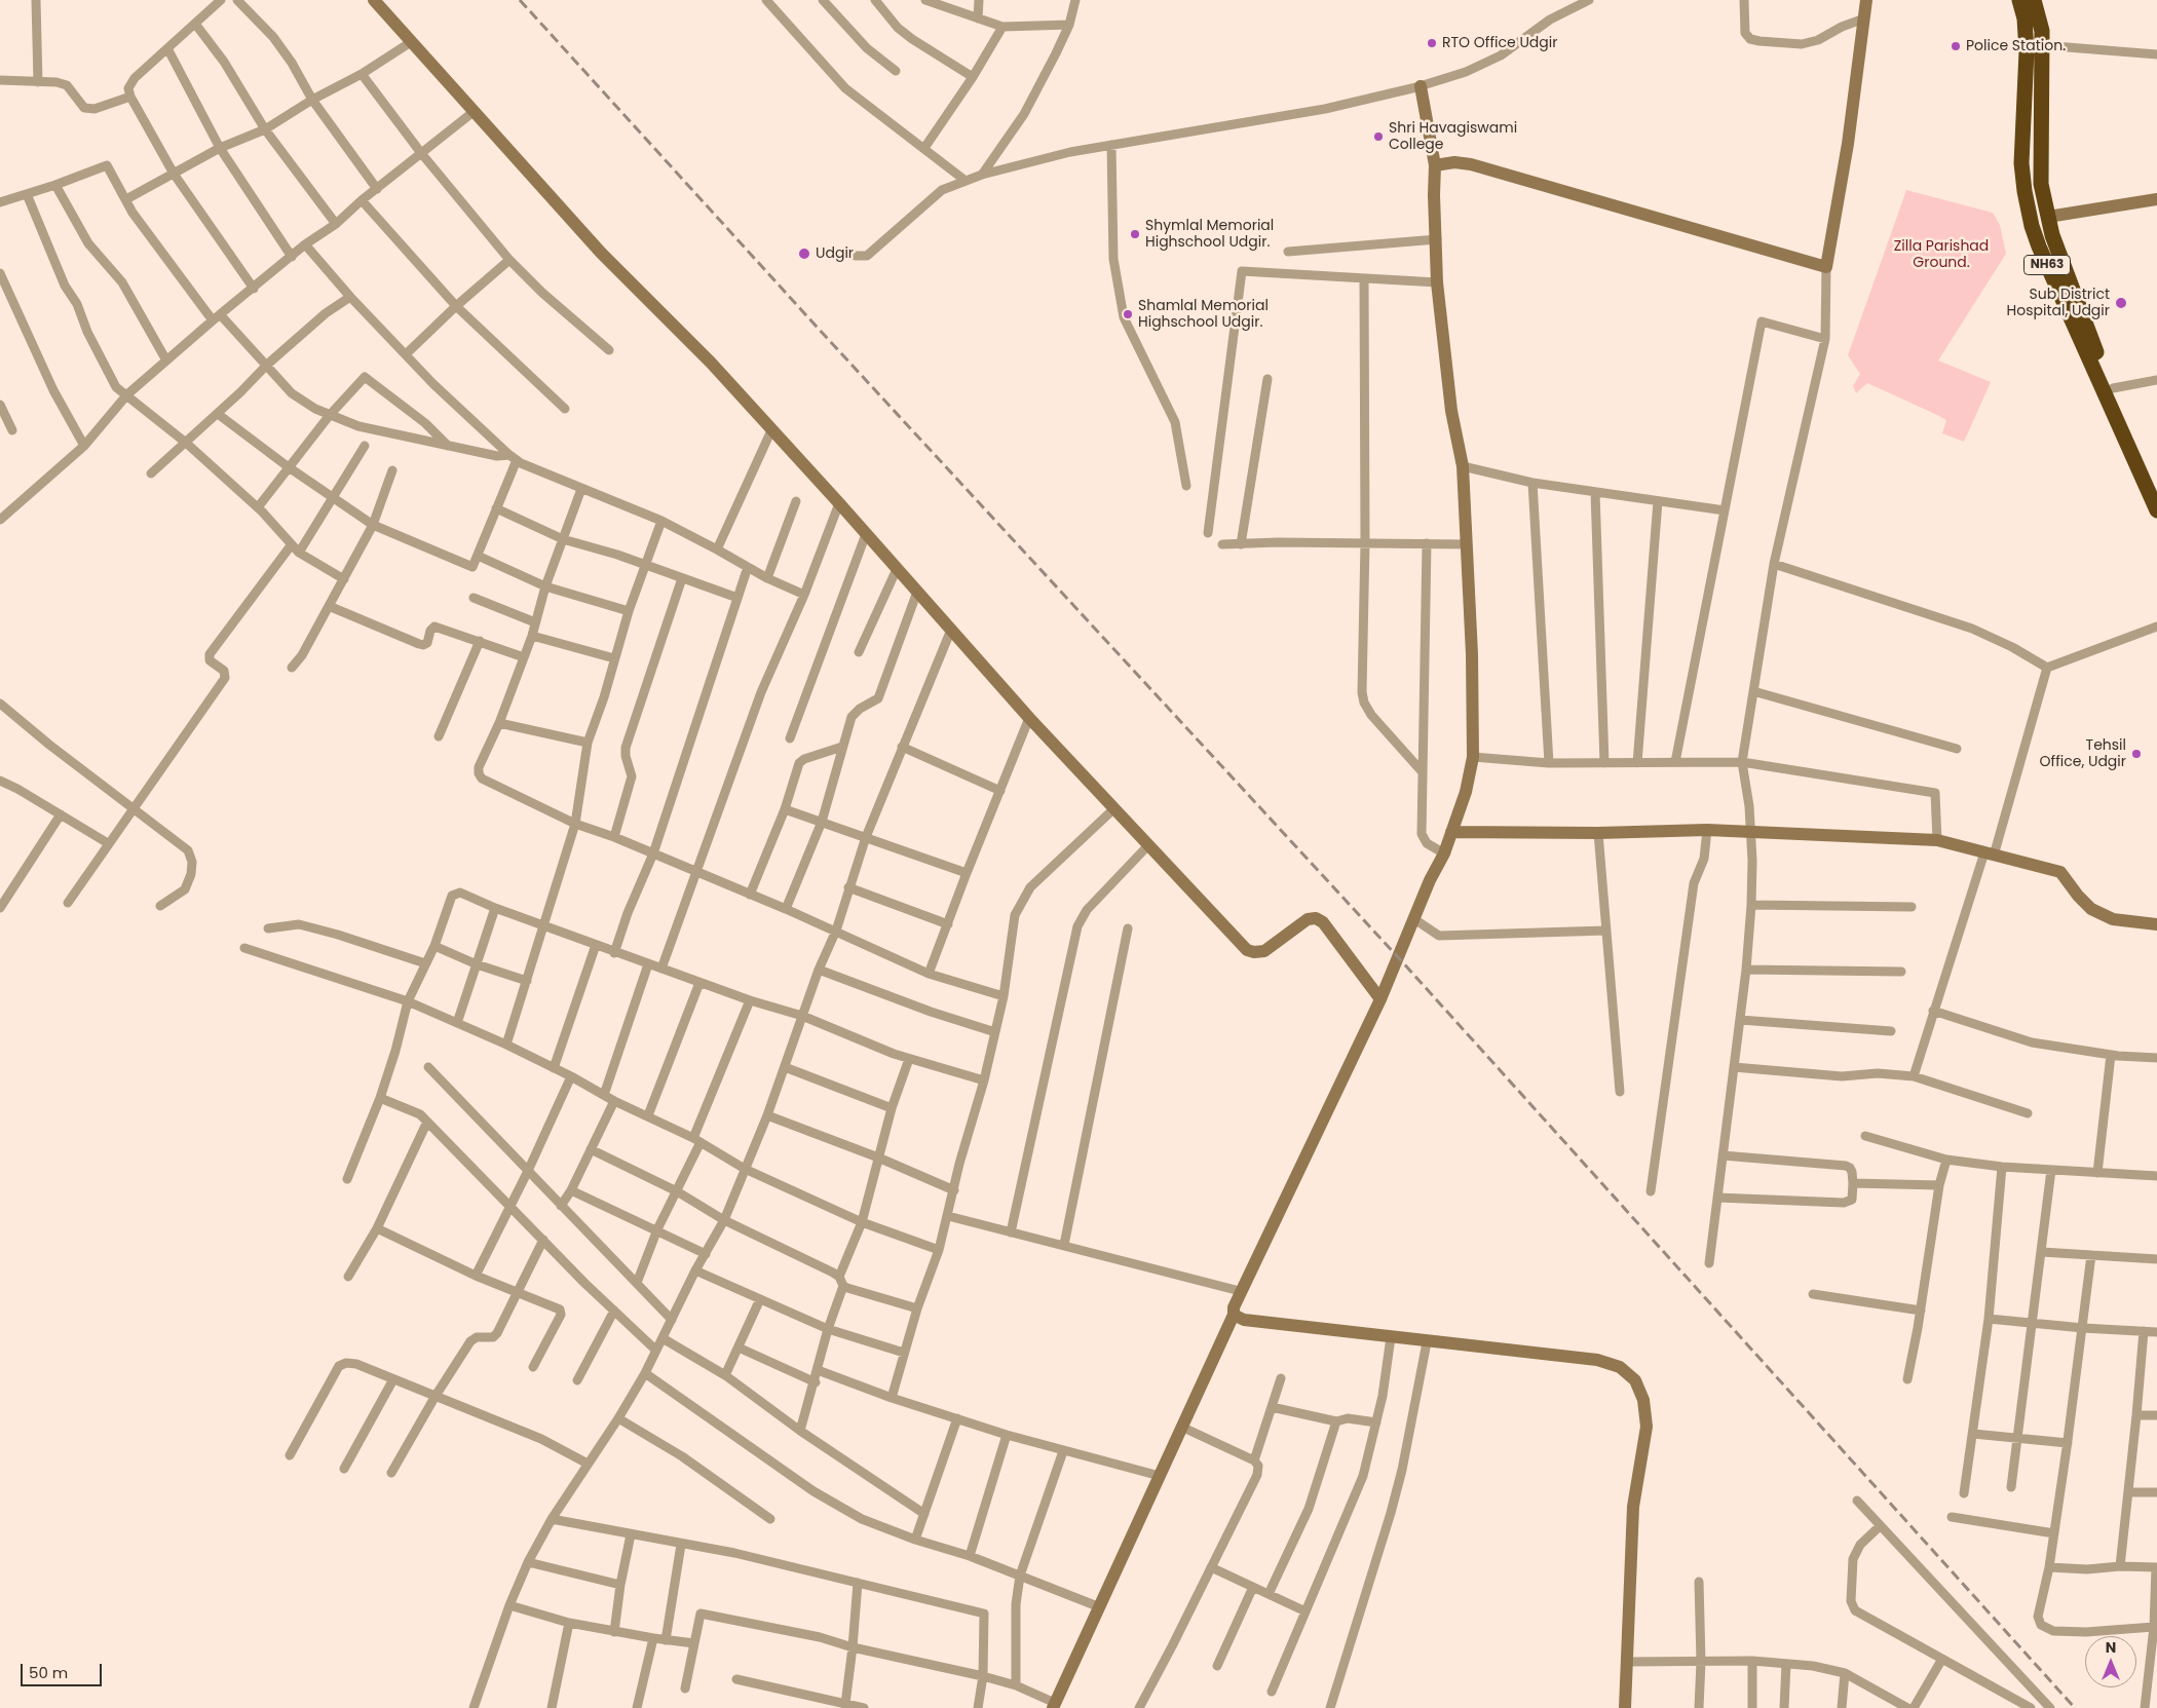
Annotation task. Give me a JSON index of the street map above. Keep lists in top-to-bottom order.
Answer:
{
  "streets": {
    "highway": ["NH63"]
  },
  "parks": ["Zilla Parishad Ground."],
  "places": [
    "RTO Office Udgir",
    "Police Station.",
    "Shri Havagiswami College",
    "Shymlal Memorial Highschool Udgir.",
    "Udgir",
    "Sub District Hospital, Udgir",
    "Shamlal Memorial Highschool Udgir.",
    "Tehsil Office, Udgir"
  ],
  "scale_bar": "50 m",
  "north": "top"
}
